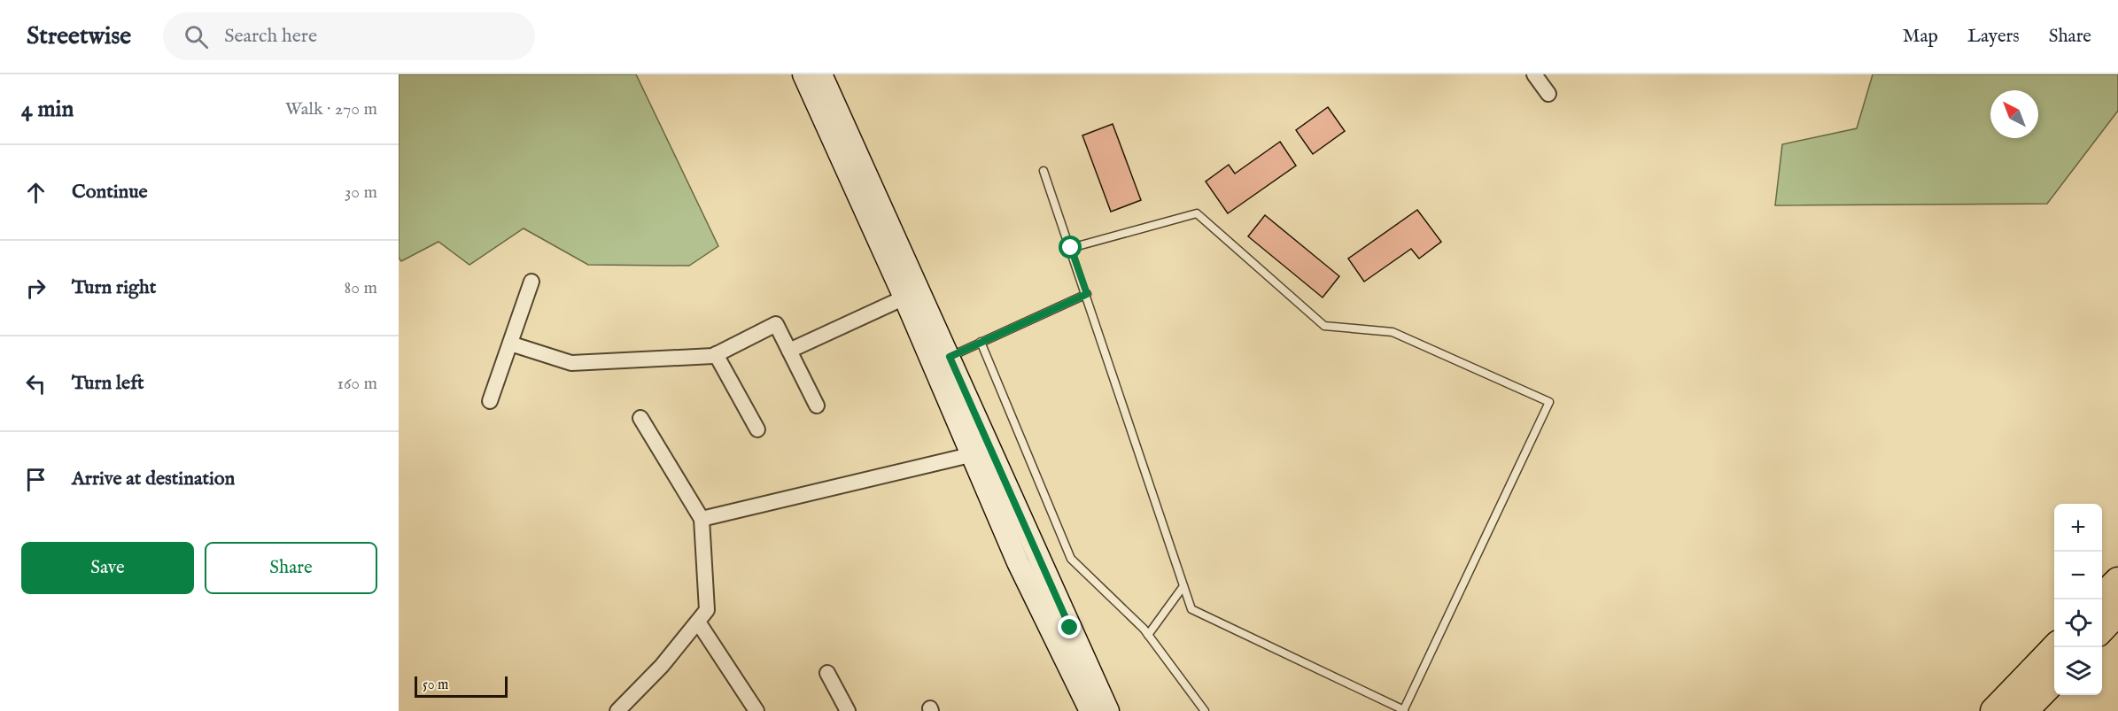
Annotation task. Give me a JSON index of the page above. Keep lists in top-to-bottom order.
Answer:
{
  "scale_bar": "50 m",
  "north": "top left",
  "page": {
    "header": "Streetwise",
    "search": "Search here",
    "nav": ["Map", "Layers", "Share"],
    "heading": ["4 min", "Walk · 270 m"],
    "list": [
      ["Continue", "30 m"],
      ["Turn right", "80 m"],
      ["Turn left", "160 m"],
      "Arrive at destination"
    ],
    "map_buttons": ["+", "−"],
    "buttons": ["Save", "Share"],
    "scale": "50 m"
  }
}
